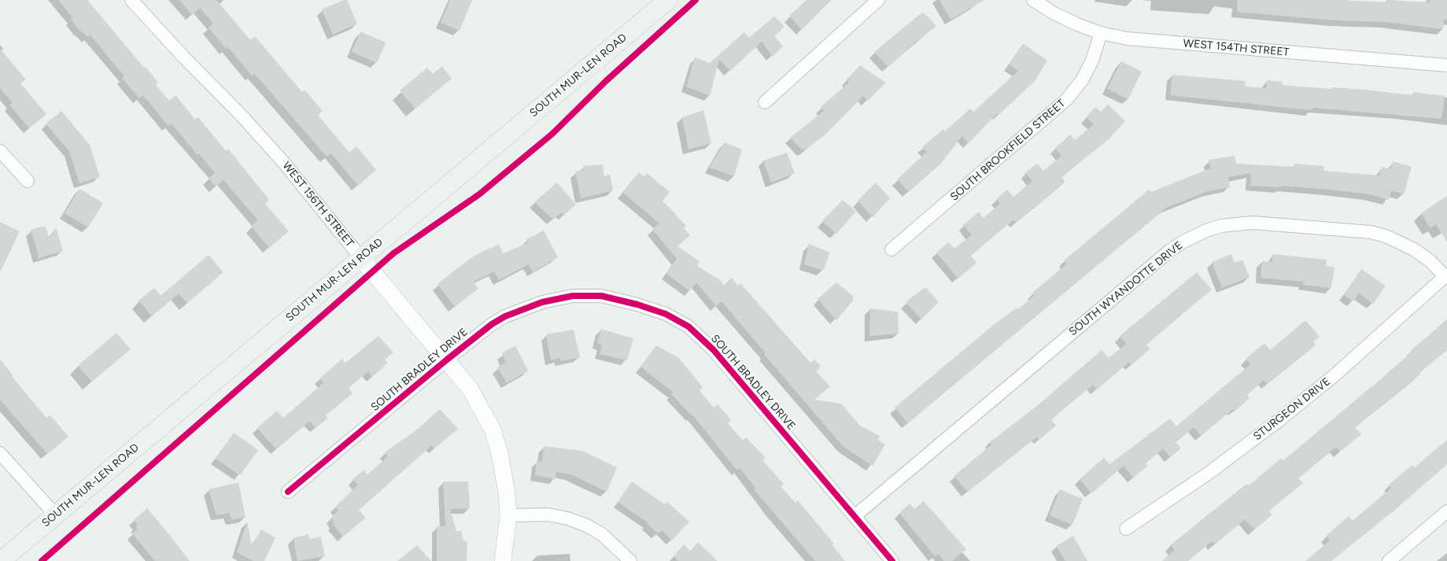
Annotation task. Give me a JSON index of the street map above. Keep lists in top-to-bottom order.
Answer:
{
  "streets": {
    "main road": ["SOUTH MUR-LEN ROAD"],
    "street": [
      "WEST 154TH STREET",
      "SOUTH BROOKFIELD STREET",
      "WEST 156TH STREET",
      "SOUTH WYANDOTTE DRIVE",
      "SOUTH BRADLEY DRIVE",
      "STURGEON DRIVE"
    ]
  },
  "crossings": [
    ["WEST 154TH STREET", "SOUTH BROOKFIELD STREET"],
    ["SOUTH MUR-LEN ROAD", "WEST 156TH STREET"],
    ["WEST 156TH STREET", "SOUTH BRADLEY DRIVE"],
    ["SOUTH WYANDOTTE DRIVE", "SOUTH BRADLEY DRIVE"],
    ["SOUTH WYANDOTTE DRIVE", "STURGEON DRIVE"]
  ]
}
